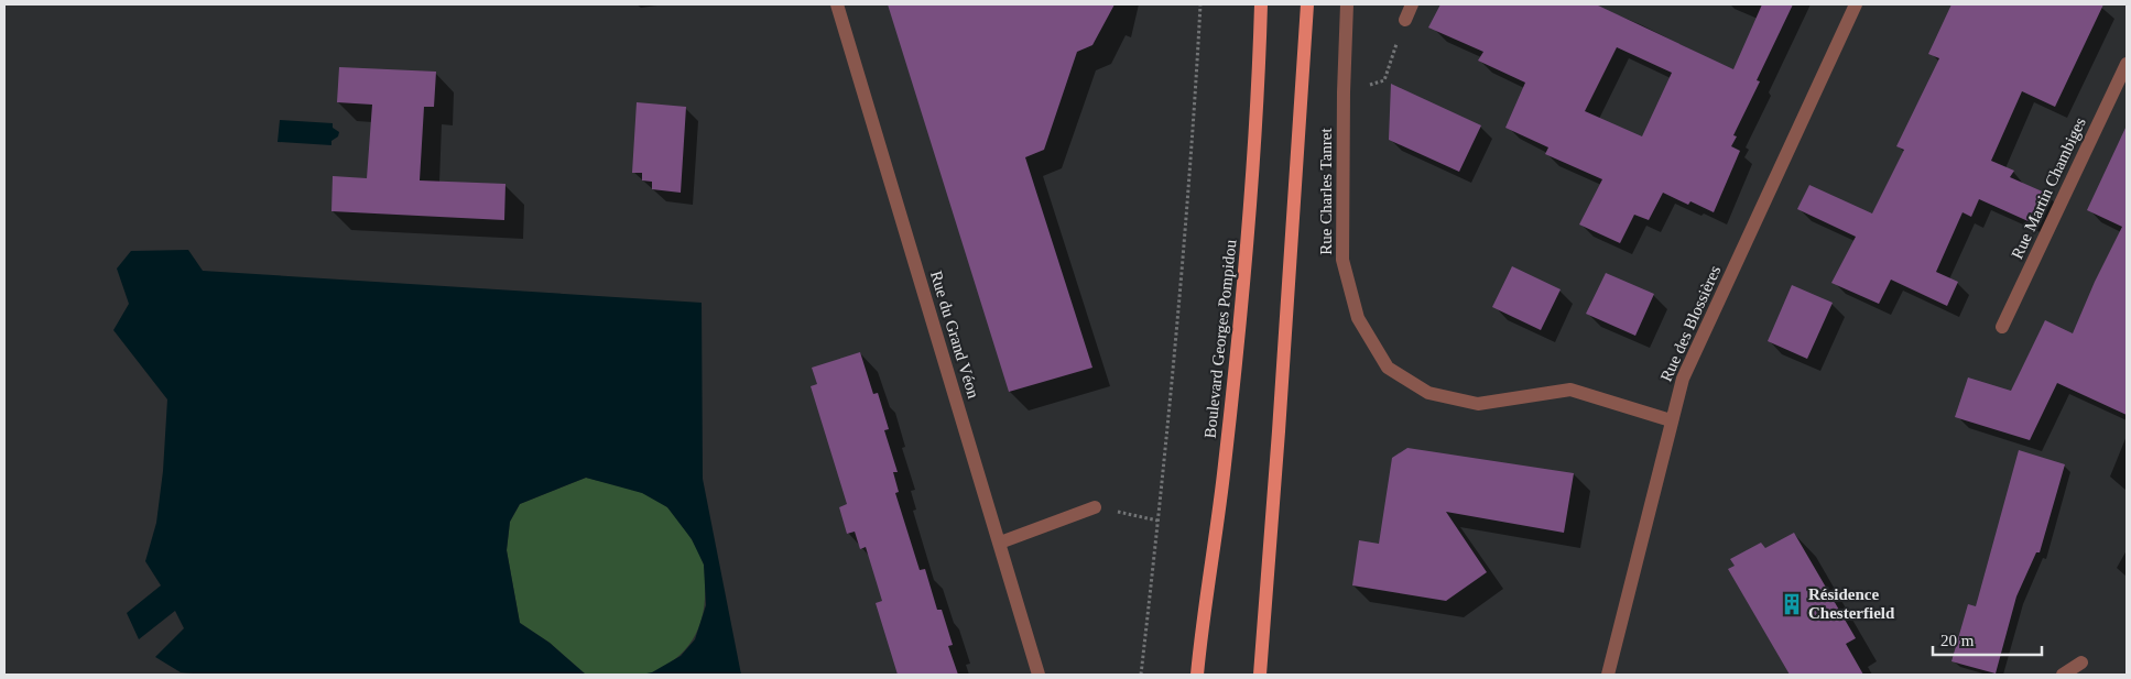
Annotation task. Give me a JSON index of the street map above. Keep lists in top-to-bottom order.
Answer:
{
  "streets": {
    "main road": ["Boulevard Georges Pompidou"],
    "street": [
      "Rue Martin Chambiges",
      "Rue Charles Tanret",
      "Rue des Blossières",
      "Rue du Grand Véon"
    ]
  },
  "crossings": [
    ["Rue Charles Tanret", "Rue des Blossières"]
  ],
  "places": {
    "building": ["Résidence Chesterfield"]
  },
  "scale_bar": "20 m"
}
